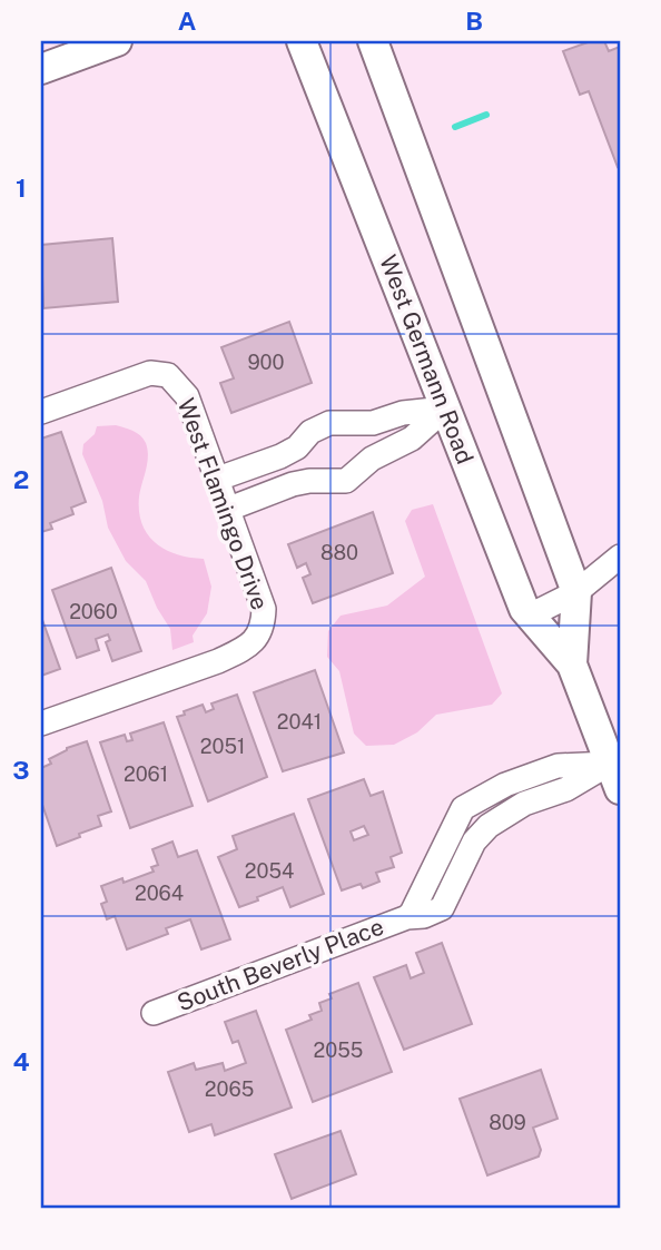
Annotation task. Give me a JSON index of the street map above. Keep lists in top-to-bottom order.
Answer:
{
  "streets": {
    "main road": ["West Germann Road"],
    "street": ["West Flamingo Drive", "South Beverly Place"]
  },
  "crossings": [
    ["West Germann Road", "South Beverly Place"]
  ],
  "house_numbers": [
    "900",
    "880",
    "2060",
    "2041",
    "2051",
    "2061",
    "2054",
    "2064",
    "2055",
    "2065",
    "809"
  ],
  "grid": {
    "columns": ["A", "B"],
    "rows": [
      "1",
      "2",
      "3",
      "4"
    ]
  }
}
